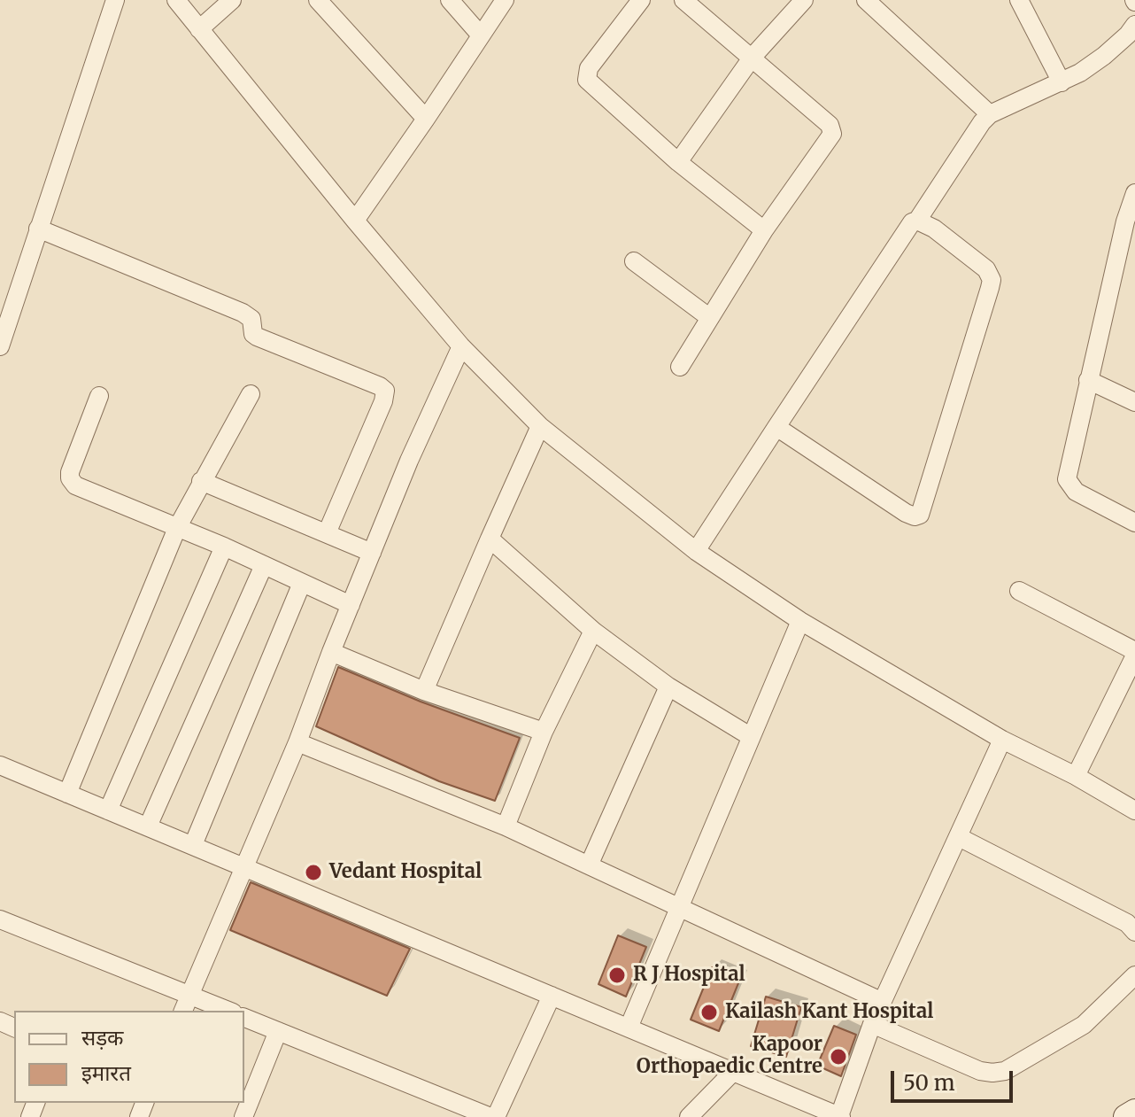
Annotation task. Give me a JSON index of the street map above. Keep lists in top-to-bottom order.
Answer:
{
  "places": [
    "Vedant Hospital",
    "R J Hospital",
    "Kailash Kant Hospital",
    "Kapoor Orthopaedic Centre"
  ],
  "legend": ["सड़क", "इमारत"],
  "scale_bar": "50 m"
}
